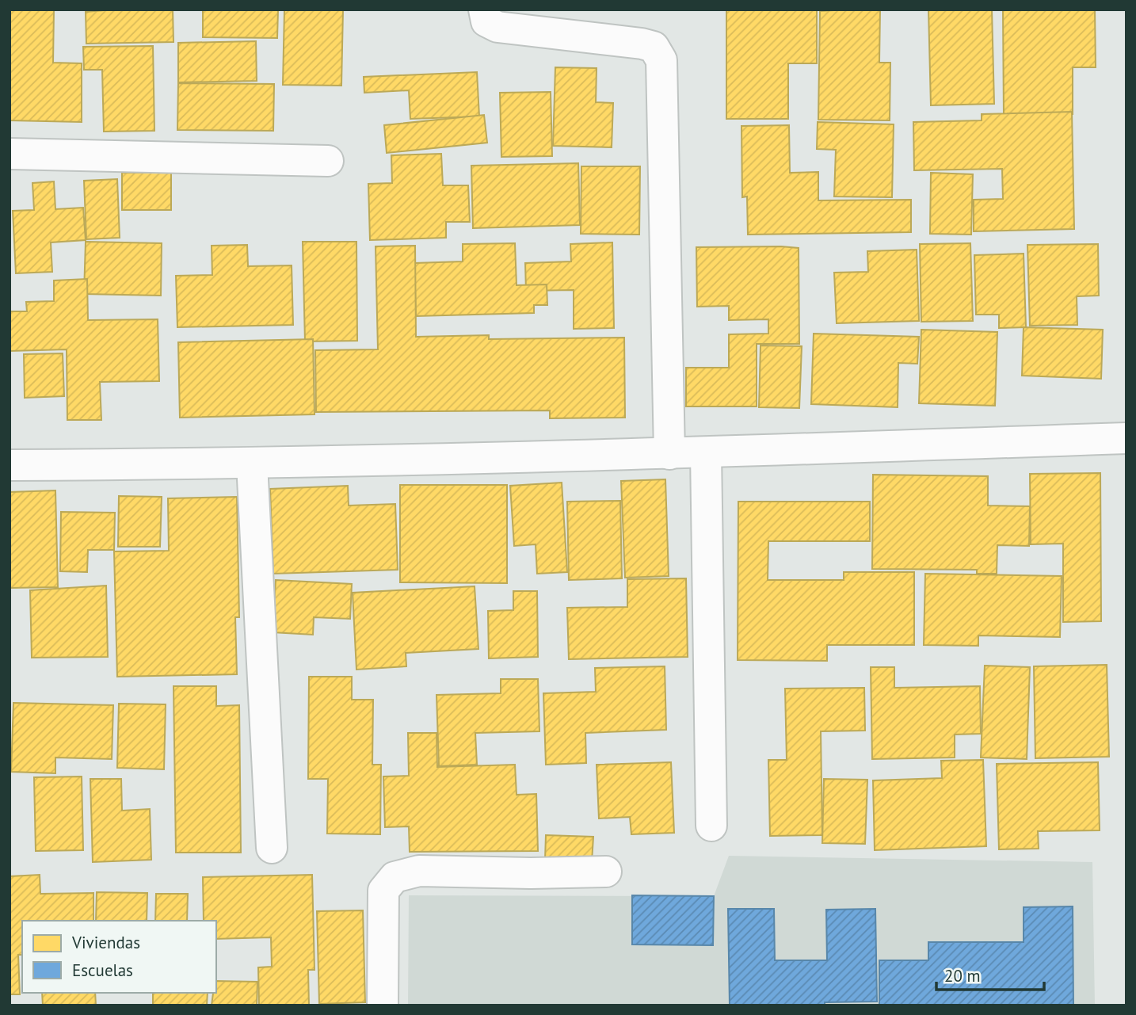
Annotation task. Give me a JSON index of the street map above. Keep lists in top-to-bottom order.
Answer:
{
  "legend": ["Viviendas", "Escuelas"],
  "scale_bar": "20 m"
}
